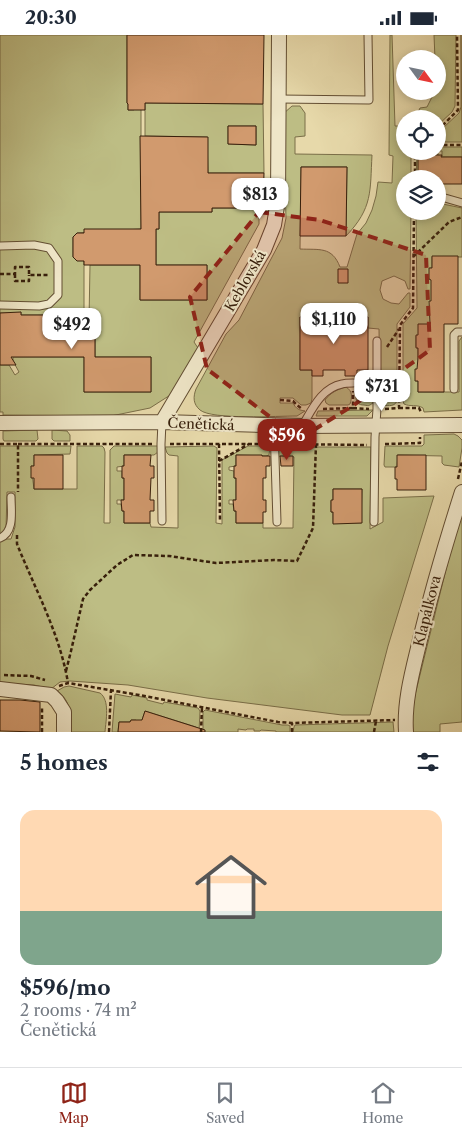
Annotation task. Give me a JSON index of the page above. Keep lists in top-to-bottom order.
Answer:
{
  "streets": {
    "street": ["Keblovská", "Čenětická", "Klapálkova"]
  },
  "crossings": [
    ["Keblovská", "Čenětická"]
  ],
  "north": "bottom right",
  "page": {
    "status": "20:30",
    "price": [
      "$813",
      "$1,110",
      "$492",
      "$731",
      "$596"
    ],
    "heading": "5 homes",
    "list": [
      {
        "name": "$596/mo",
        "note": "2 rooms · 74 m² · Čenětická"
      }
    ],
    "tabs": ["Map", "Saved", "Home"]
  }
}
